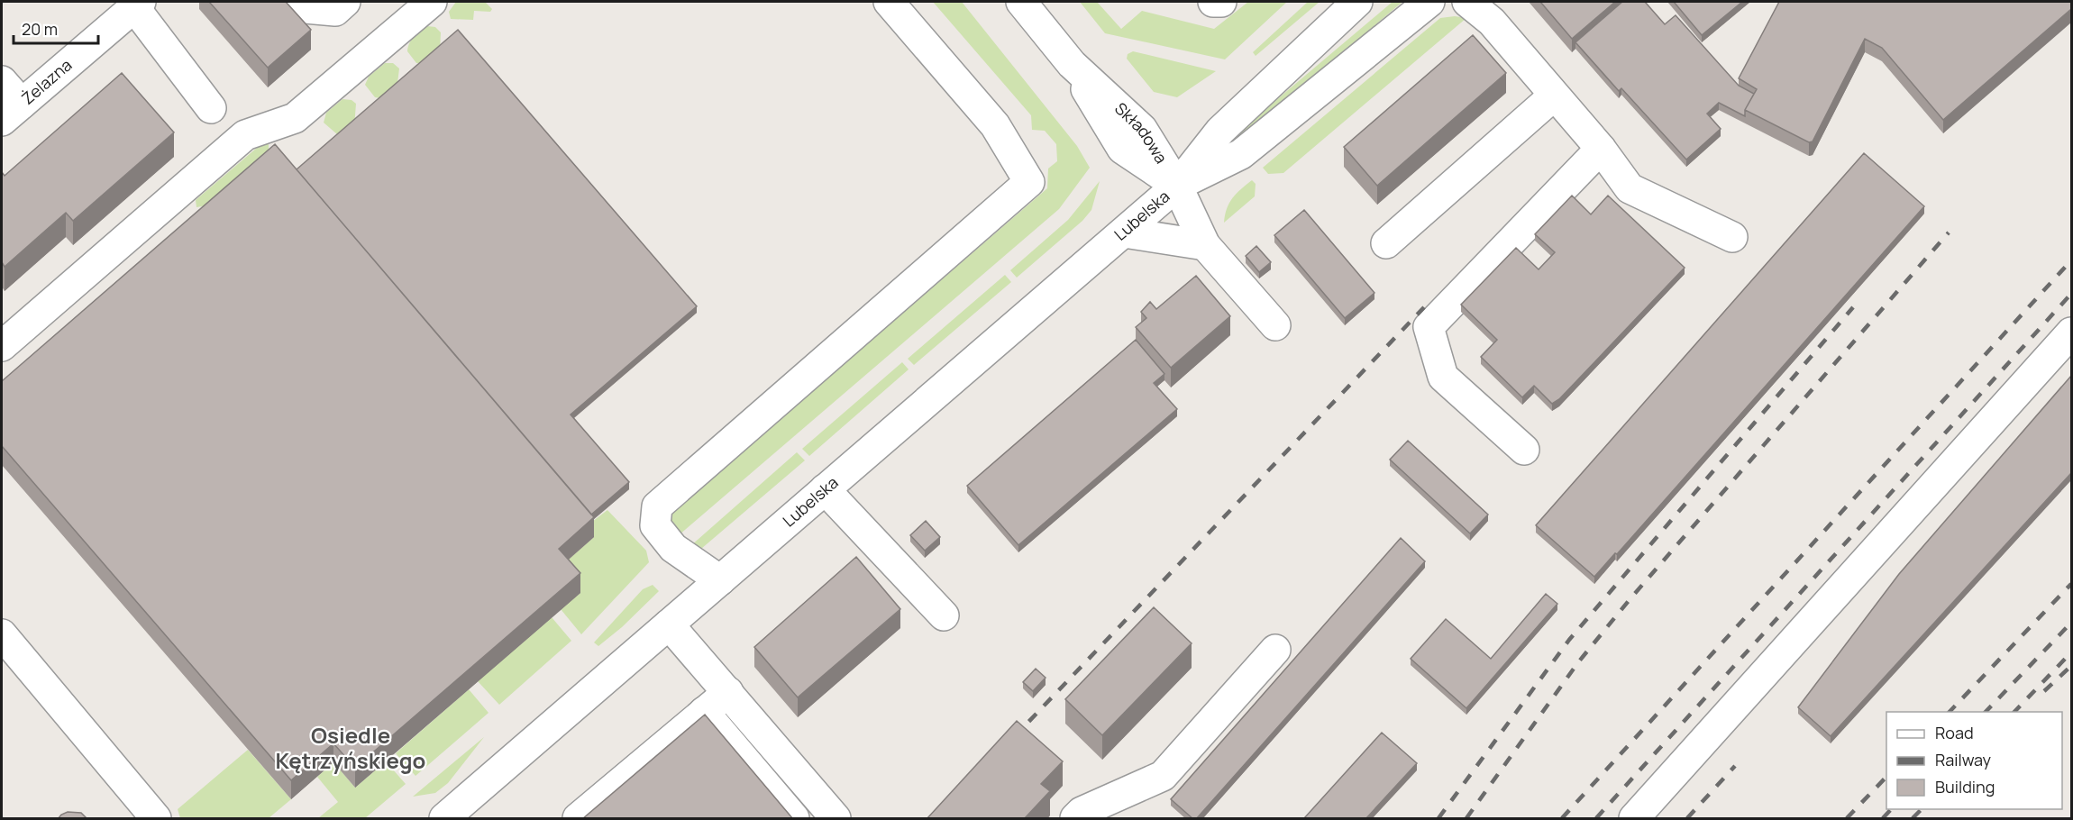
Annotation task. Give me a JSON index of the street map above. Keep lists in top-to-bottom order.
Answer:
{
  "streets": {
    "street": ["Żelazna", "Składowa", "Lubelska"]
  },
  "crossings": [
    ["Składowa", "Lubelska"]
  ],
  "districts": ["Osiedle Kętrzyńskiego"],
  "legend": ["Road", "Railway", "Building"],
  "scale_bar": "20 m"
}
